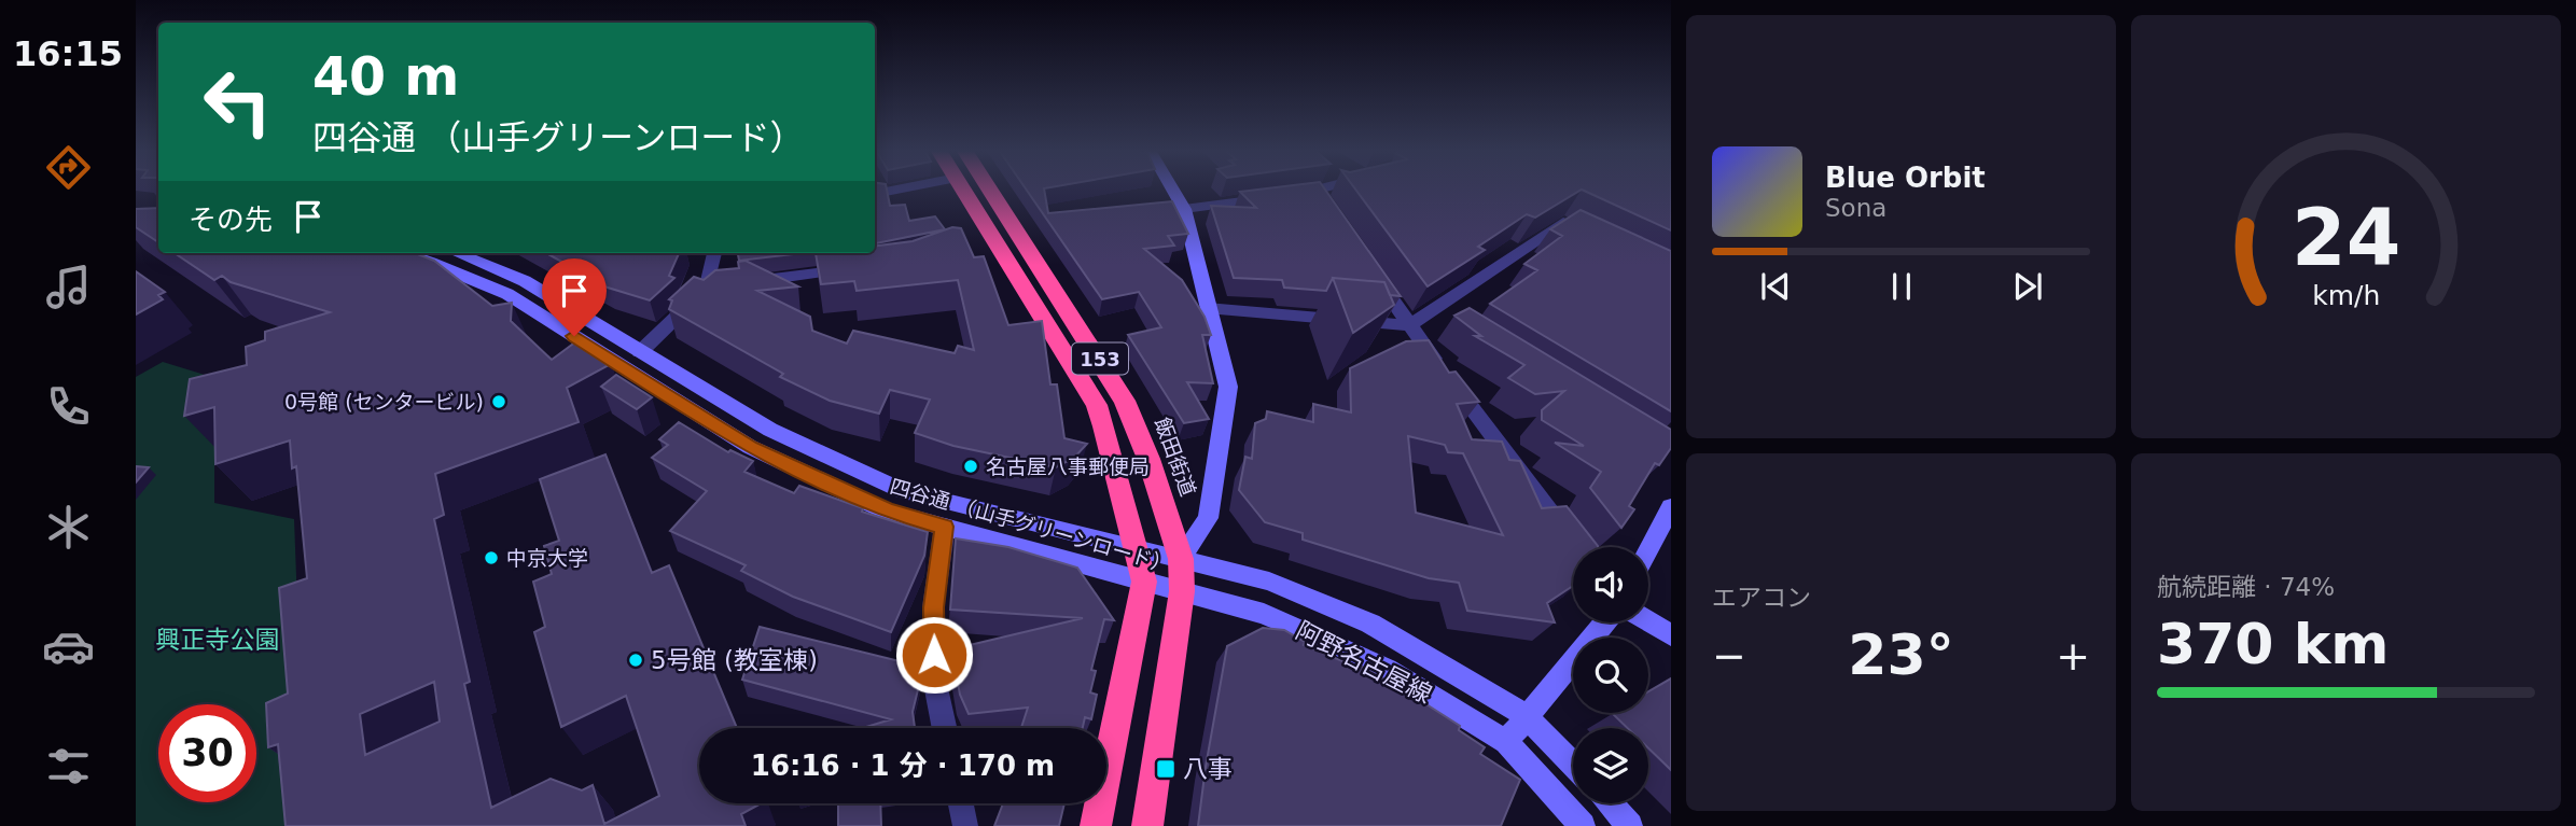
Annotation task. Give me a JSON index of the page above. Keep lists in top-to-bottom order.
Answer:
{
  "streets": {
    "highway": ["153", "飯田街道"],
    "street": ["四谷通 （山手グリーンロード）", "阿野名古屋線"]
  },
  "crossings": [
    ["153", "四谷通 （山手グリーンロード）"],
    ["153", "阿野名古屋線"],
    ["飯田街道", "四谷通 （山手グリーンロード）"],
    ["飯田街道", "阿野名古屋線"],
    ["四谷通 （山手グリーンロード）", "阿野名古屋線"]
  ],
  "parks": ["興正寺公園"],
  "places": {
    "other": [
      "0号館 (センタービル)",
      "名古屋八事郵便局",
      "中京大学",
      "5号館 (教室棟)"
    ],
    "transit": ["八事"]
  },
  "page": {
    "tabs": "16:15",
    "turn": ["40 m", "四谷通 （山手グリーンロード）"],
    "song": ["Blue Orbit", "Sona"],
    "then": "その先",
    "tile": [
      "エアコン",
      ["航続距離 · 74%", "370 km"]
    ],
    "heat": ["−", "23°", "+"],
    "limit": "30",
    "trip": "16:16 · 1 分 · 170 m",
    "gauge": ["24", "km/h"]
  }
}
